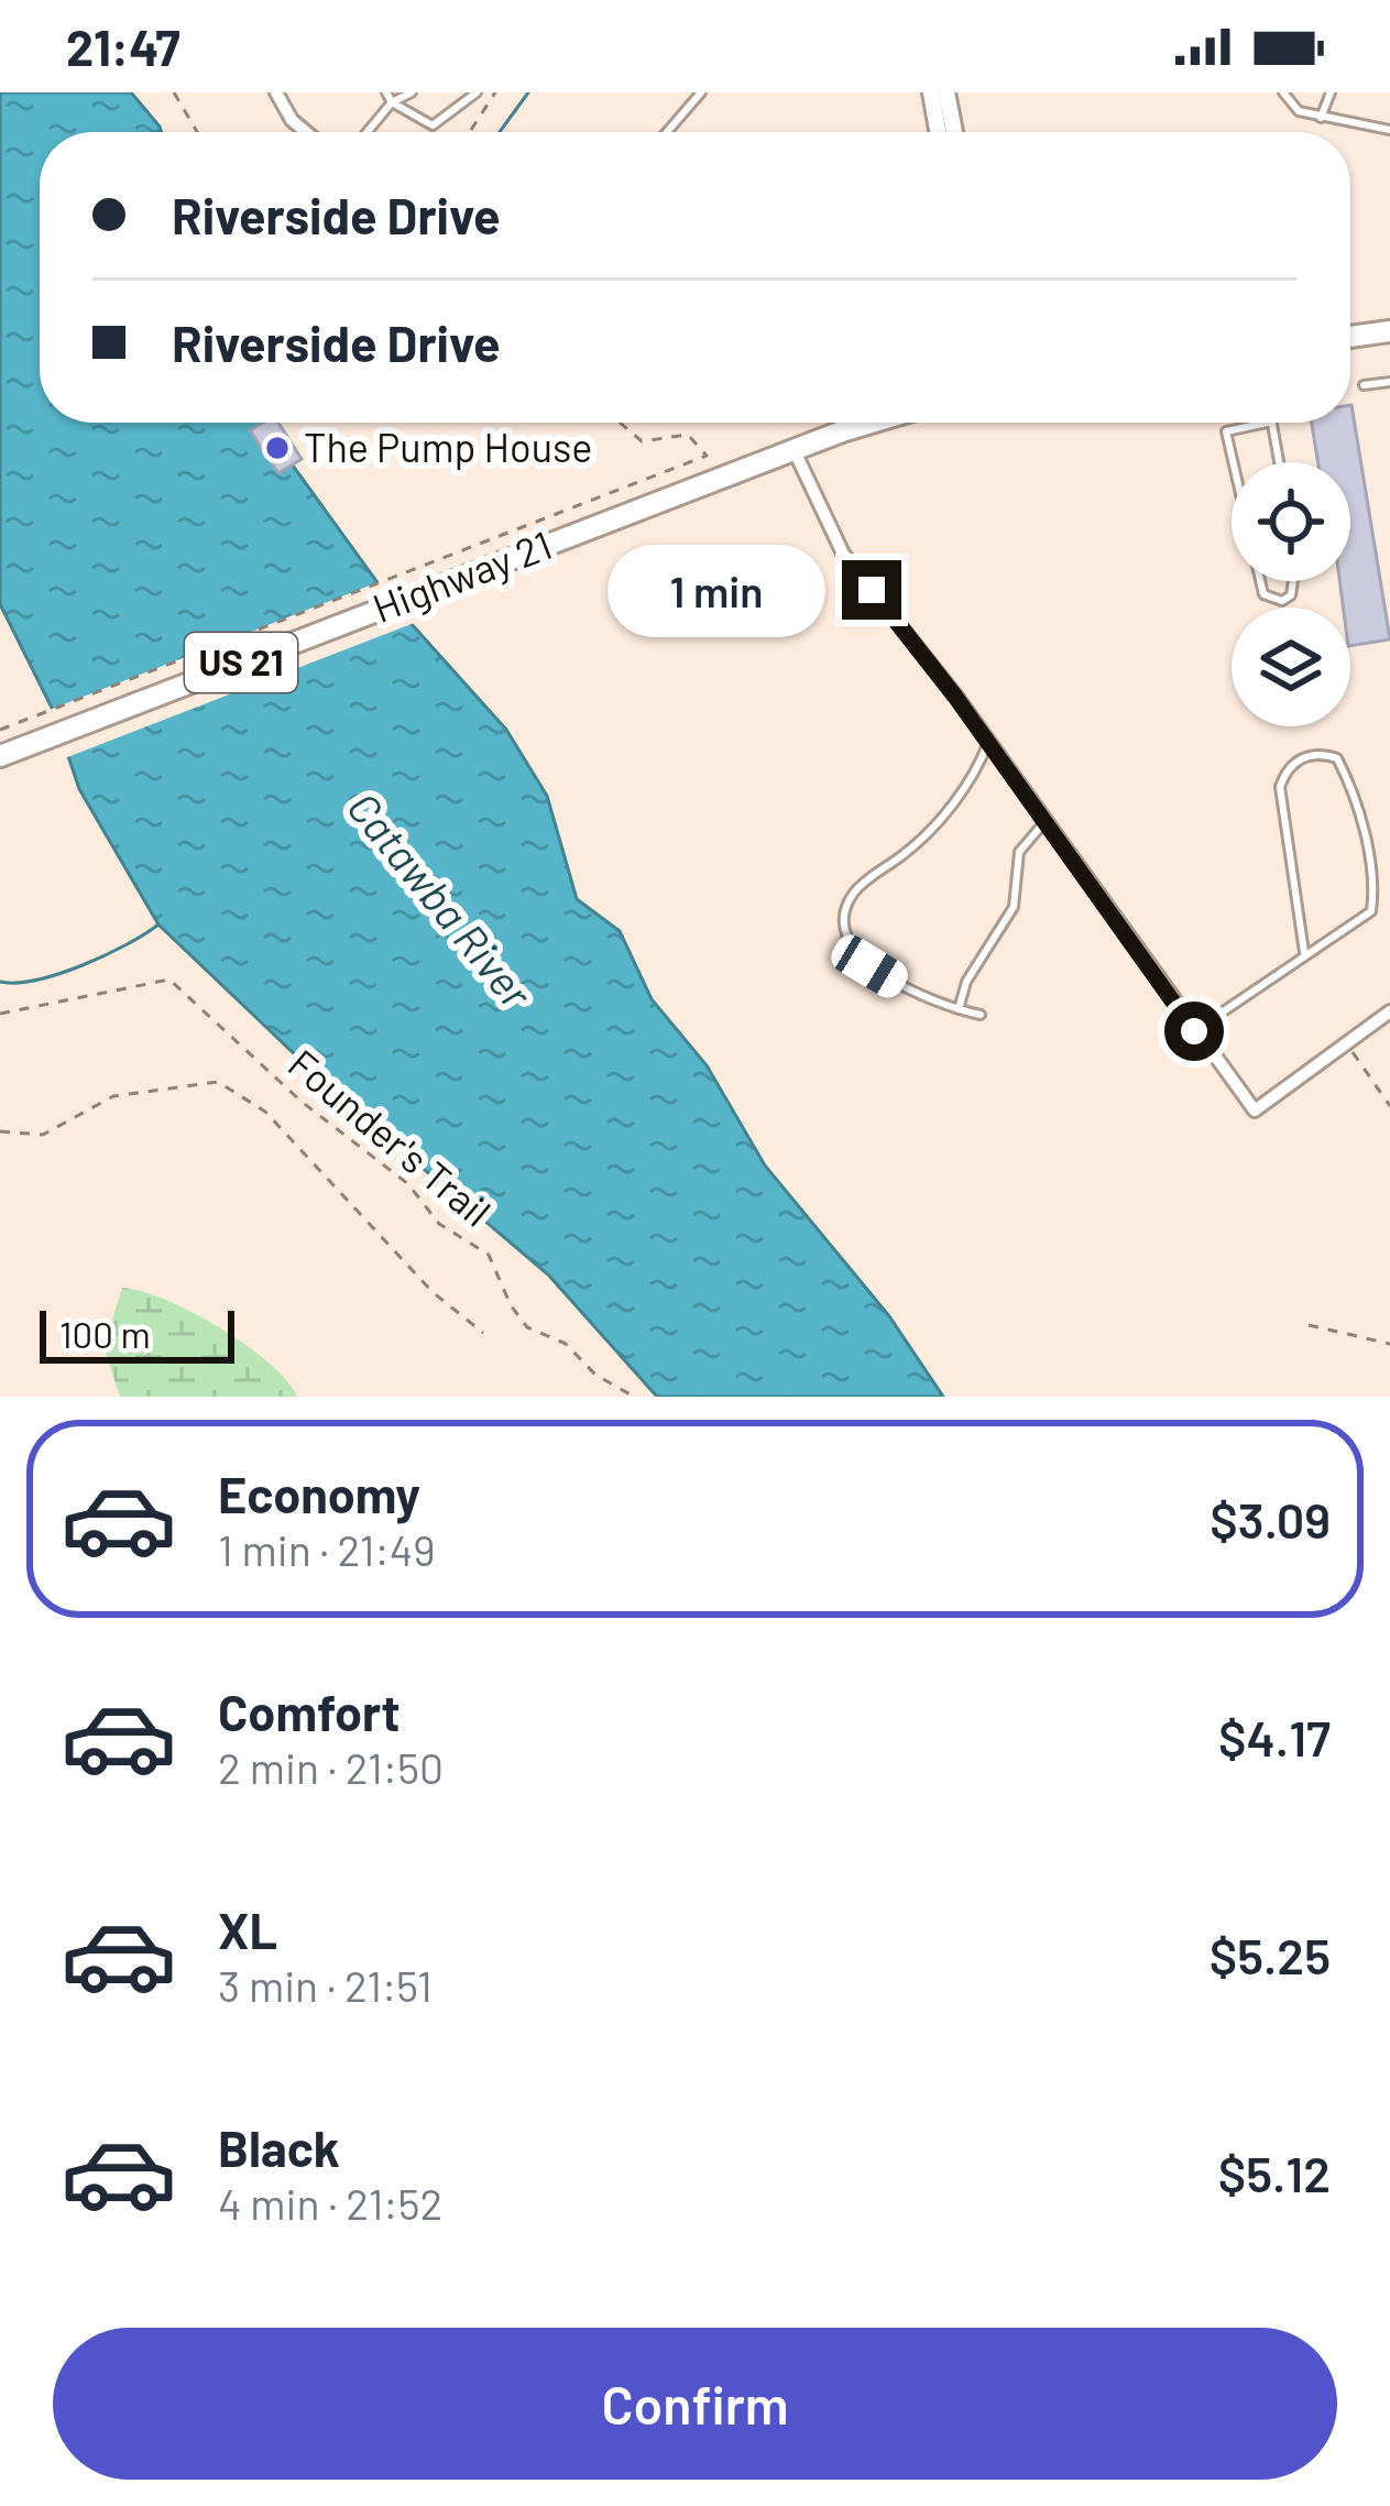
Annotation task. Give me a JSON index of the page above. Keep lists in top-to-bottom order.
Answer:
{
  "streets": {
    "main road": ["Highway 21", "US 21"],
    "path": ["Founder's Trail"]
  },
  "water": ["Catawba River"],
  "places": ["The Pump House"],
  "scale_bar": "100 m",
  "page": {
    "status": "21:47",
    "banner": ["Riverside Drive", "Riverside Drive"],
    "bubble": "1 min",
    "scale": "100 m",
    "list": [
      {
        "name": "Economy",
        "note": "1 min · 21:49",
        "value": "$3.09"
      },
      {
        "name": "Comfort",
        "note": "2 min · 21:50",
        "value": "$4.17"
      },
      {
        "name": "XL",
        "note": "3 min · 21:51",
        "value": "$5.25"
      },
      {
        "name": "Black",
        "note": "4 min · 21:52",
        "value": "$5.12"
      }
    ],
    "buttons": "Confirm"
  }
}
